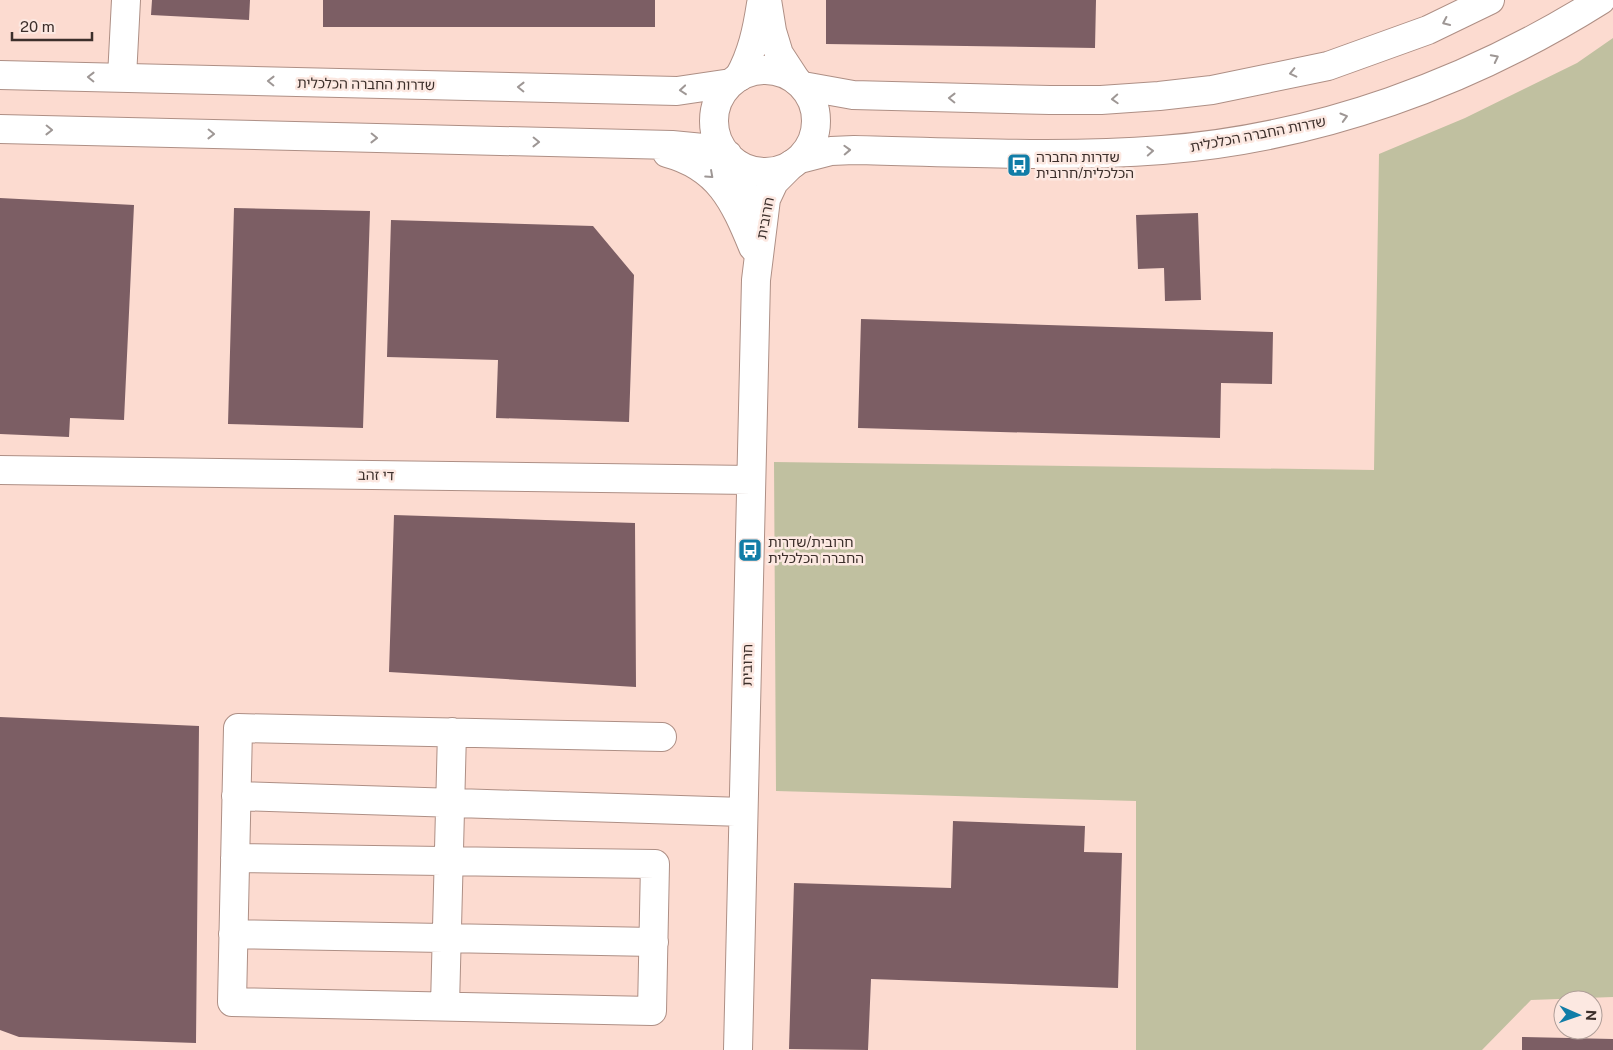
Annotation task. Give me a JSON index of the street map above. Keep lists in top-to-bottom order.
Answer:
{
  "streets": {
    "main road": ["שדרות החברה הכלכלית", "חרובית", "די זהב"]
  },
  "crossings": [
    ["שדרות החברה הכלכלית", "חרובית"],
    ["חרובית", "די זהב"]
  ],
  "places": {
    "bus stop": ["שדרות החברה הכלכלית/חרובית", "חרובית/שדרות החברה הכלכלית"]
  },
  "scale_bar": "20 m",
  "north": "right"
}
